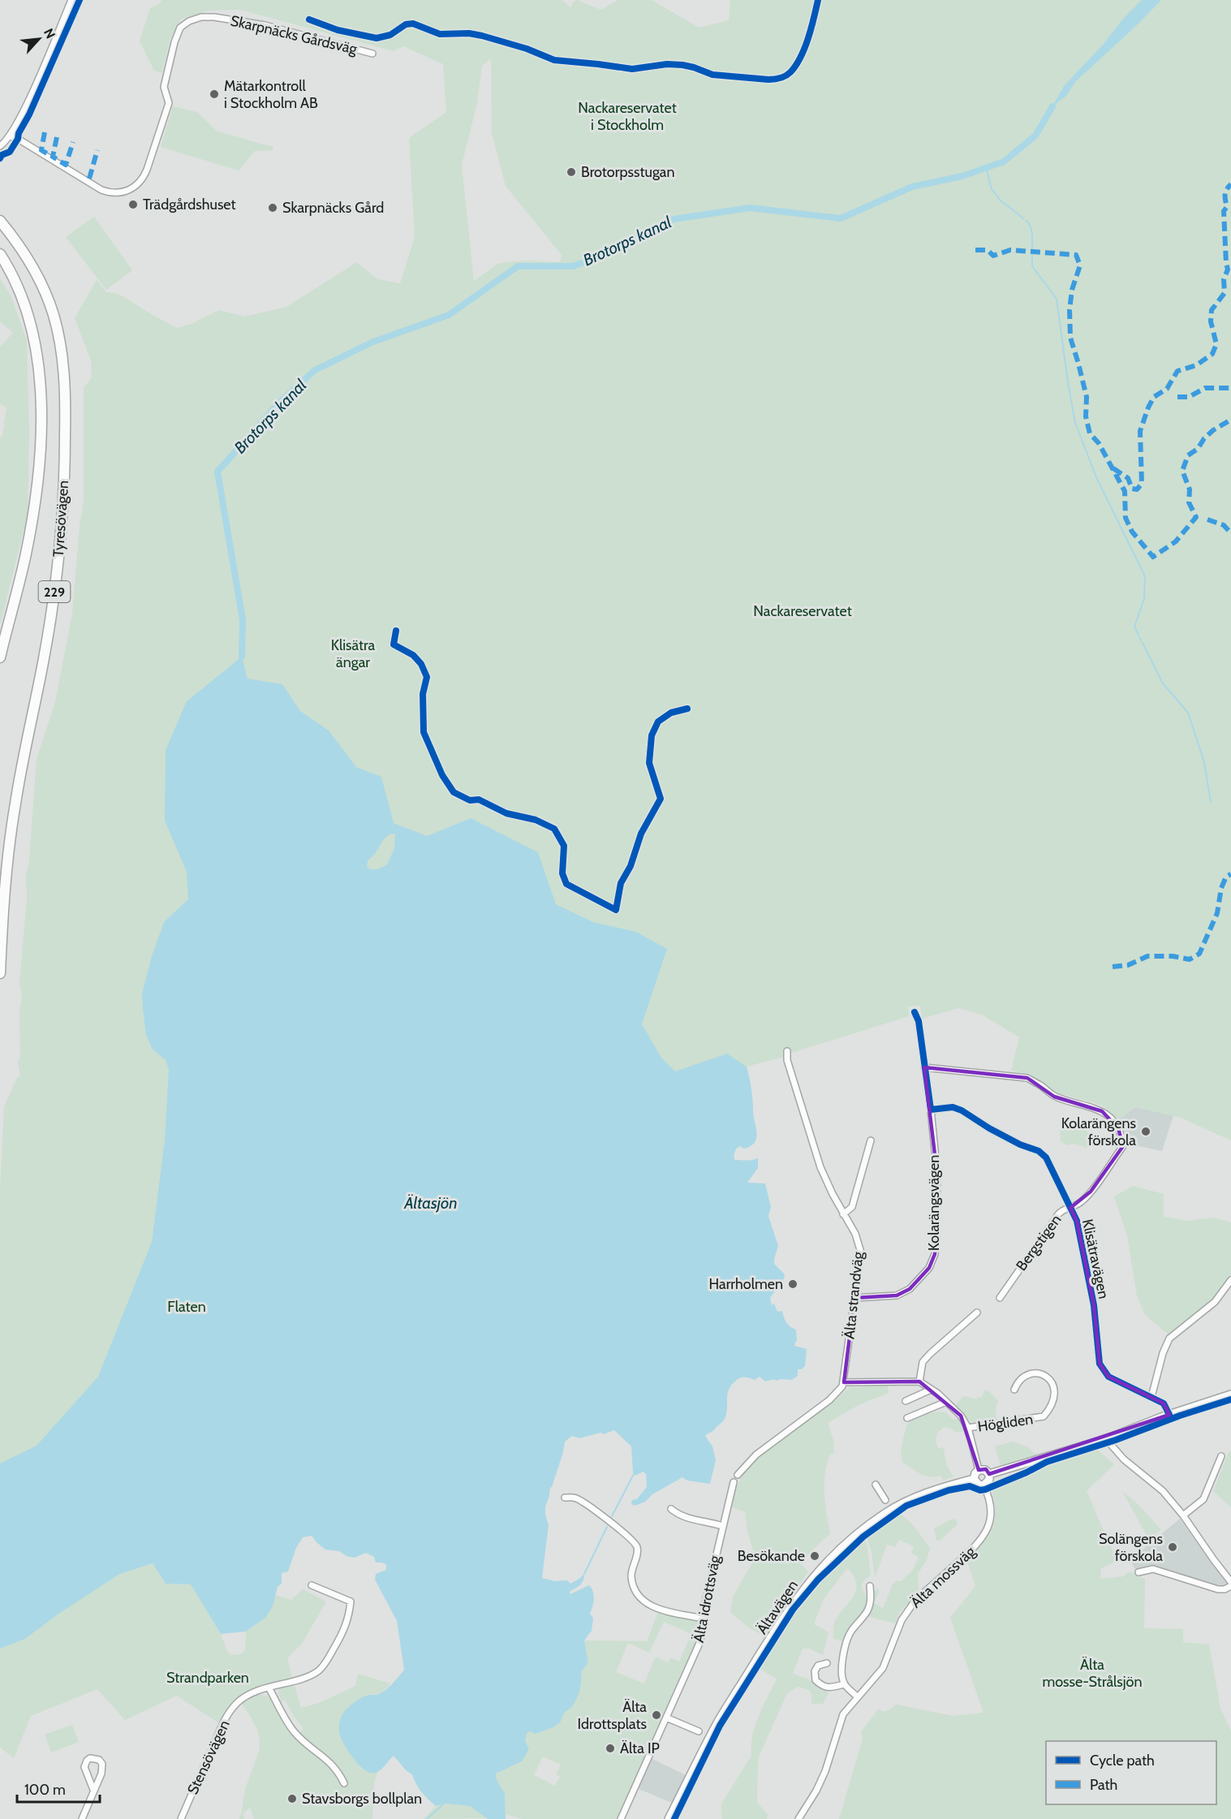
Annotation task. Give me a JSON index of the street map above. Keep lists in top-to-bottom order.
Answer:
{
  "streets": {
    "highway": ["Tyresövägen", "229"],
    "main road": ["Ältavägen"],
    "street": [
      "Skarpnäcks Gårdsväg",
      "Kolarängsvägen",
      "Bergstigen",
      "Klisätravägen",
      "Älta strandväg",
      "Högliden",
      "Älta mossväg",
      "Älta idrottsväg",
      "Stensövägen"
    ]
  },
  "crossings": [
    ["Kolarängsvägen", "Klisätravägen"],
    ["Kolarängsvägen", "Älta strandväg"],
    ["Bergstigen", "Klisätravägen"],
    ["Älta mossväg", "Ältavägen"]
  ],
  "water": ["Brotorps kanal", "Ältasjön"],
  "parks": [
    "Nackareservatet i Stockholm",
    "Nackareservatet",
    "Klisätra ängar",
    "Flaten",
    "Älta mosse-Strålsjön",
    "Strandparken"
  ],
  "places": [
    "Mätarkontroll i Stockholm AB",
    "Brotorpsstugan",
    "Trädgårdshuset",
    "Skarpnäcks Gård",
    "Kolarängens förskola",
    "Harrholmen",
    "Solängens förskola",
    "Besökande",
    "Älta Idrottsplats",
    "Älta IP",
    "Stavsborgs bollplan"
  ],
  "legend": ["Cycle path", "Path"],
  "scale_bar": "100 m",
  "north": "top right"
}
